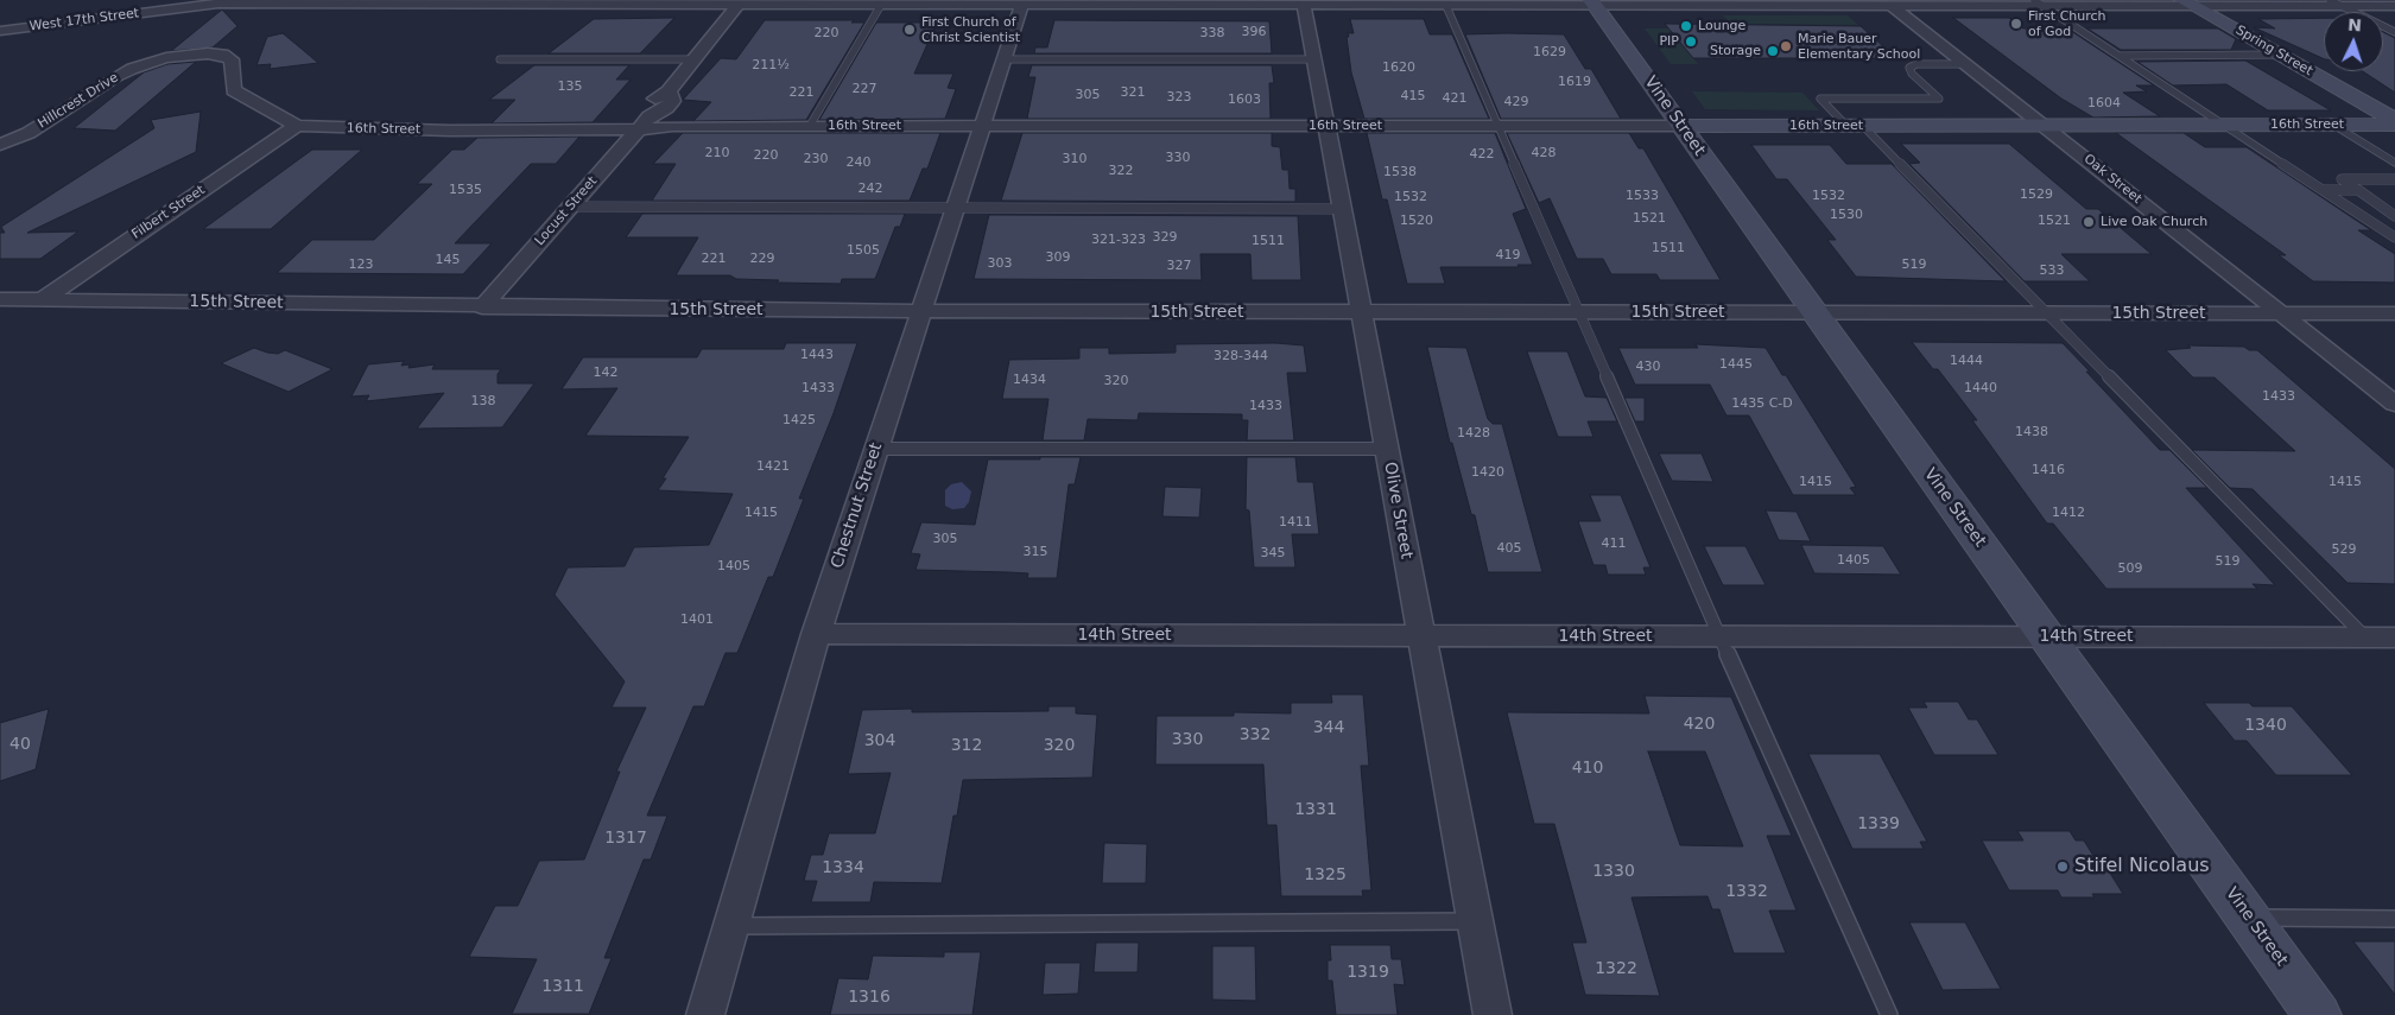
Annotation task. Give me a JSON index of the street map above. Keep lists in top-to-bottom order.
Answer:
{
  "streets": {
    "street": [
      "West 17th Street",
      "Spring Street",
      "Hillcrest Drive",
      "Vine Street",
      "16th Street",
      "Oak Street",
      "Locust Street",
      "Filbert Street",
      "15th Street",
      "Chestnut Street",
      "Olive Street",
      "14th Street"
    ]
  },
  "crossings": [
    ["West 17th Street", "Spring Street"],
    ["West 17th Street", "Vine Street"],
    ["West 17th Street", "Oak Street"],
    ["West 17th Street", "Locust Street"],
    ["West 17th Street", "Chestnut Street"],
    ["West 17th Street", "Olive Street"],
    ["Hillcrest Drive", "16th Street"],
    ["Hillcrest Drive", "Filbert Street"],
    ["Vine Street", "16th Street"],
    ["Vine Street", "15th Street"],
    ["Vine Street", "14th Street"],
    ["16th Street", "Oak Street"],
    ["16th Street", "Locust Street"],
    ["16th Street", "Filbert Street"],
    ["16th Street", "Chestnut Street"],
    ["16th Street", "Olive Street"],
    ["Oak Street", "15th Street"],
    ["Locust Street", "15th Street"],
    ["Filbert Street", "15th Street"],
    ["15th Street", "Chestnut Street"],
    ["15th Street", "Olive Street"],
    ["Chestnut Street", "14th Street"],
    ["Olive Street", "14th Street"]
  ],
  "places": [
    "First Church of God",
    "Lounge",
    "First Church of Christ Scientist",
    "PIP",
    "Marie Bauer Elementary School",
    "Storage",
    "Live Oak Church",
    "Stifel Nicolaus"
  ],
  "house_numbers": [
    "396",
    "220",
    "338",
    "1629",
    "211½",
    "1620",
    "1619",
    "135",
    "227",
    "221",
    "321",
    "305",
    "415",
    "323",
    "421",
    "1603",
    "429",
    "1604",
    "210",
    "428",
    "422",
    "220",
    "330",
    "230",
    "310",
    "240",
    "322",
    "1538",
    "242",
    "1535",
    "1529",
    "1533",
    "1532",
    "1532",
    "1530",
    "1521",
    "1520",
    "1521",
    "329",
    "321-323",
    "1511",
    "1511",
    "1505",
    "419",
    "309",
    "221",
    "229",
    "145",
    "303",
    "123",
    "519",
    "327",
    "533",
    "1443",
    "328-344",
    "1444",
    "1445",
    "430",
    "142",
    "1434",
    "320",
    "1433",
    "1440",
    "1433",
    "138",
    "1435 C-D",
    "1433",
    "1425",
    "1438",
    "1428",
    "1421",
    "1416",
    "1420",
    "1415",
    "1415",
    "1415",
    "1412",
    "1411",
    "305",
    "411",
    "405",
    "529",
    "315",
    "345",
    "1405",
    "519",
    "1405",
    "509",
    "1401",
    "420",
    "1340",
    "344",
    "332",
    "330",
    "304",
    "40",
    "312",
    "320",
    "410",
    "1331",
    "1339",
    "1317",
    "1334",
    "1330",
    "1325",
    "1332",
    "1322",
    "1319",
    "1311",
    "1316"
  ],
  "north": "top"
}
